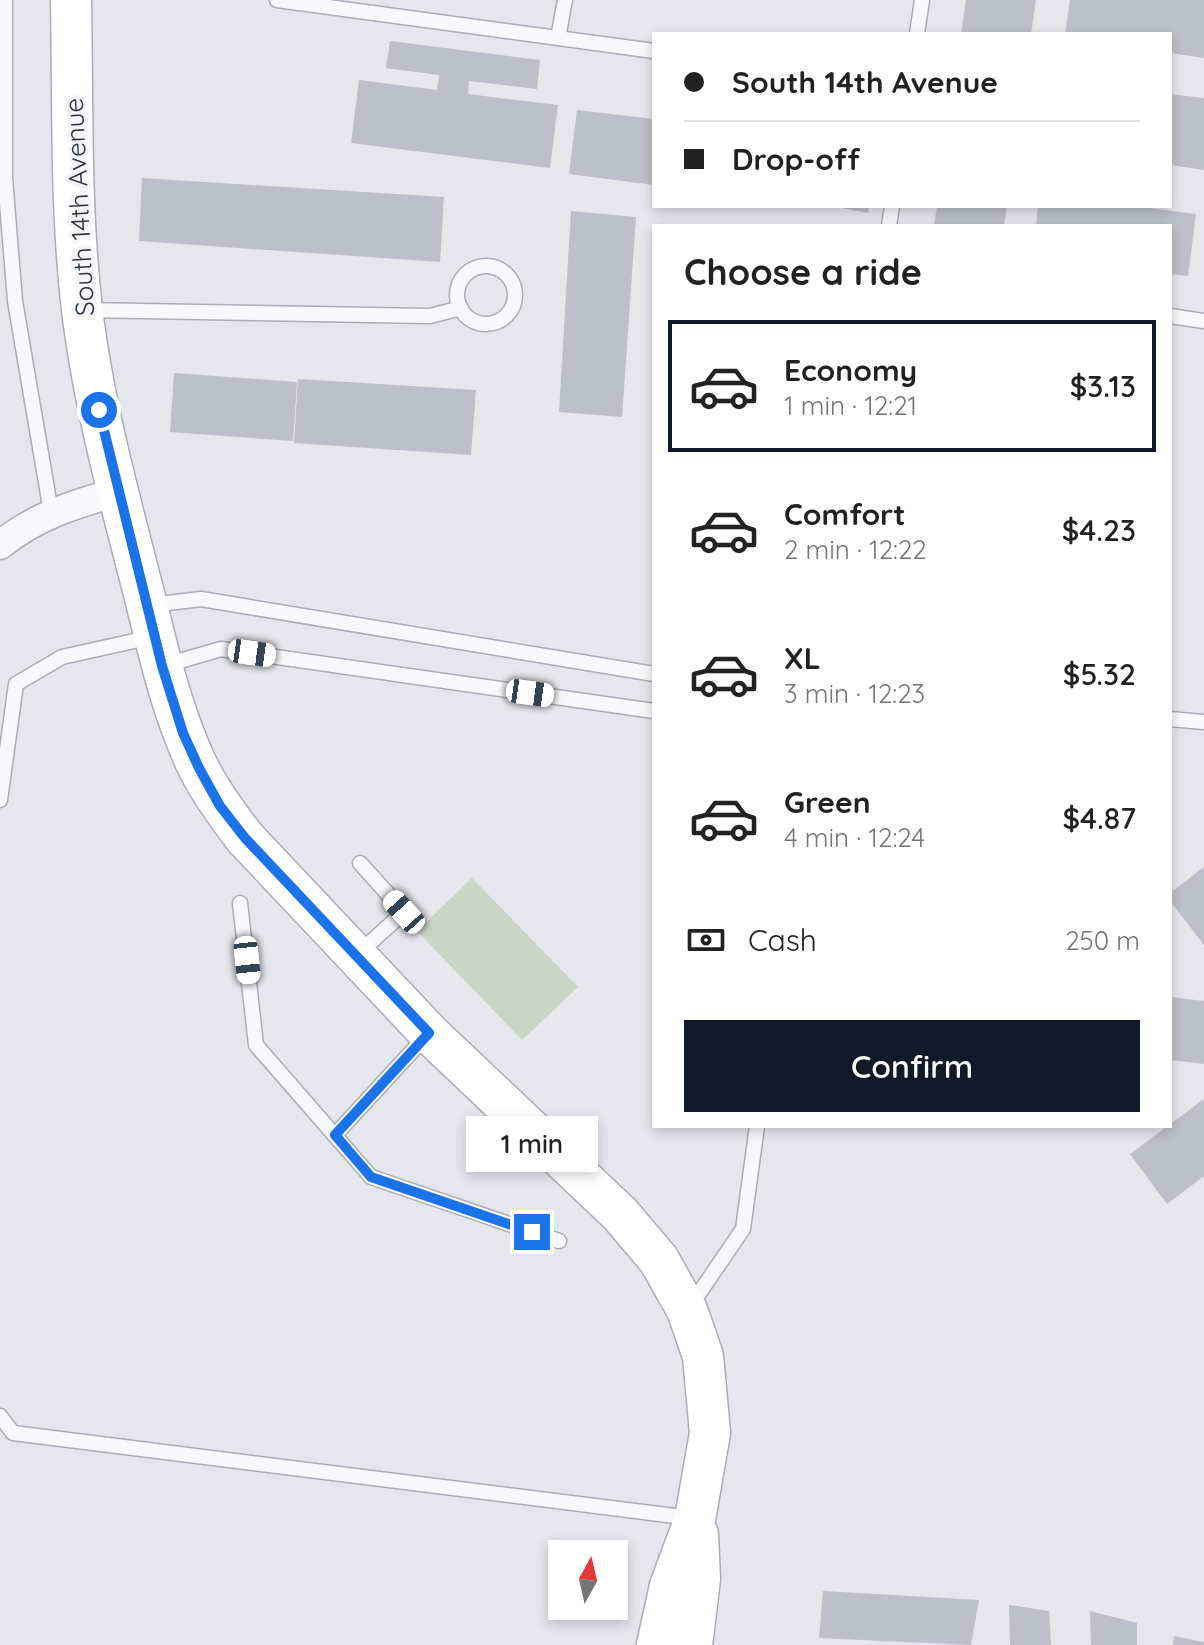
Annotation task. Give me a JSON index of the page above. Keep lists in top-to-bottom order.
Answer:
{
  "streets": {
    "street": ["South 14th Avenue"]
  },
  "north": "top",
  "page": {
    "banner": ["South 14th Avenue", "Drop-off"],
    "heading": "Choose a ride",
    "list": [
      {
        "name": "Economy",
        "note": "1 min · 12:21",
        "value": "$3.13"
      },
      {
        "name": "Comfort",
        "note": "2 min · 12:22",
        "value": "$4.23"
      },
      {
        "name": "XL",
        "note": "3 min · 12:23",
        "value": "$5.32"
      },
      {
        "name": "Green",
        "note": "4 min · 12:24",
        "value": "$4.87"
      }
    ],
    "pay": ["Cash", "250 m"],
    "buttons": "Confirm",
    "bubble": "1 min"
  }
}
